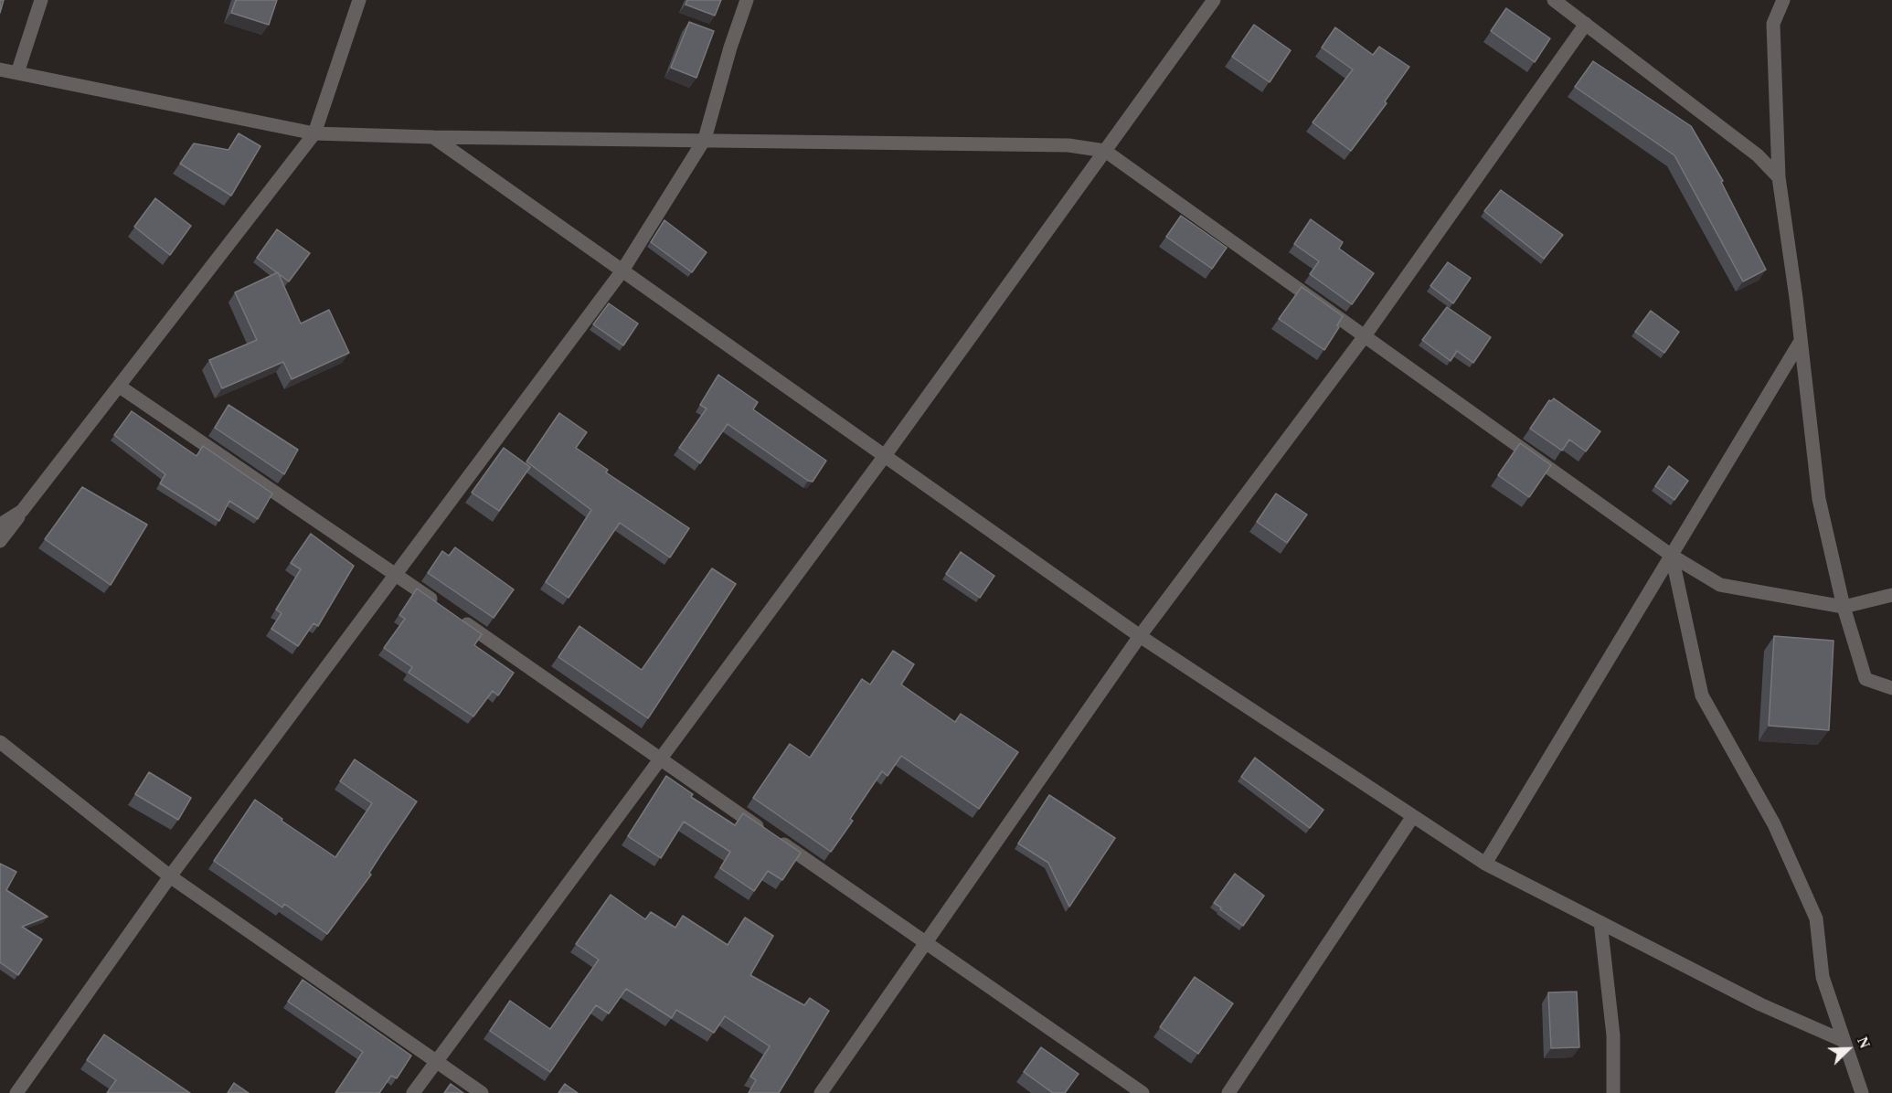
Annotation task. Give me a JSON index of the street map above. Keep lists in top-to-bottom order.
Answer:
{
  "north": "top right"
}
